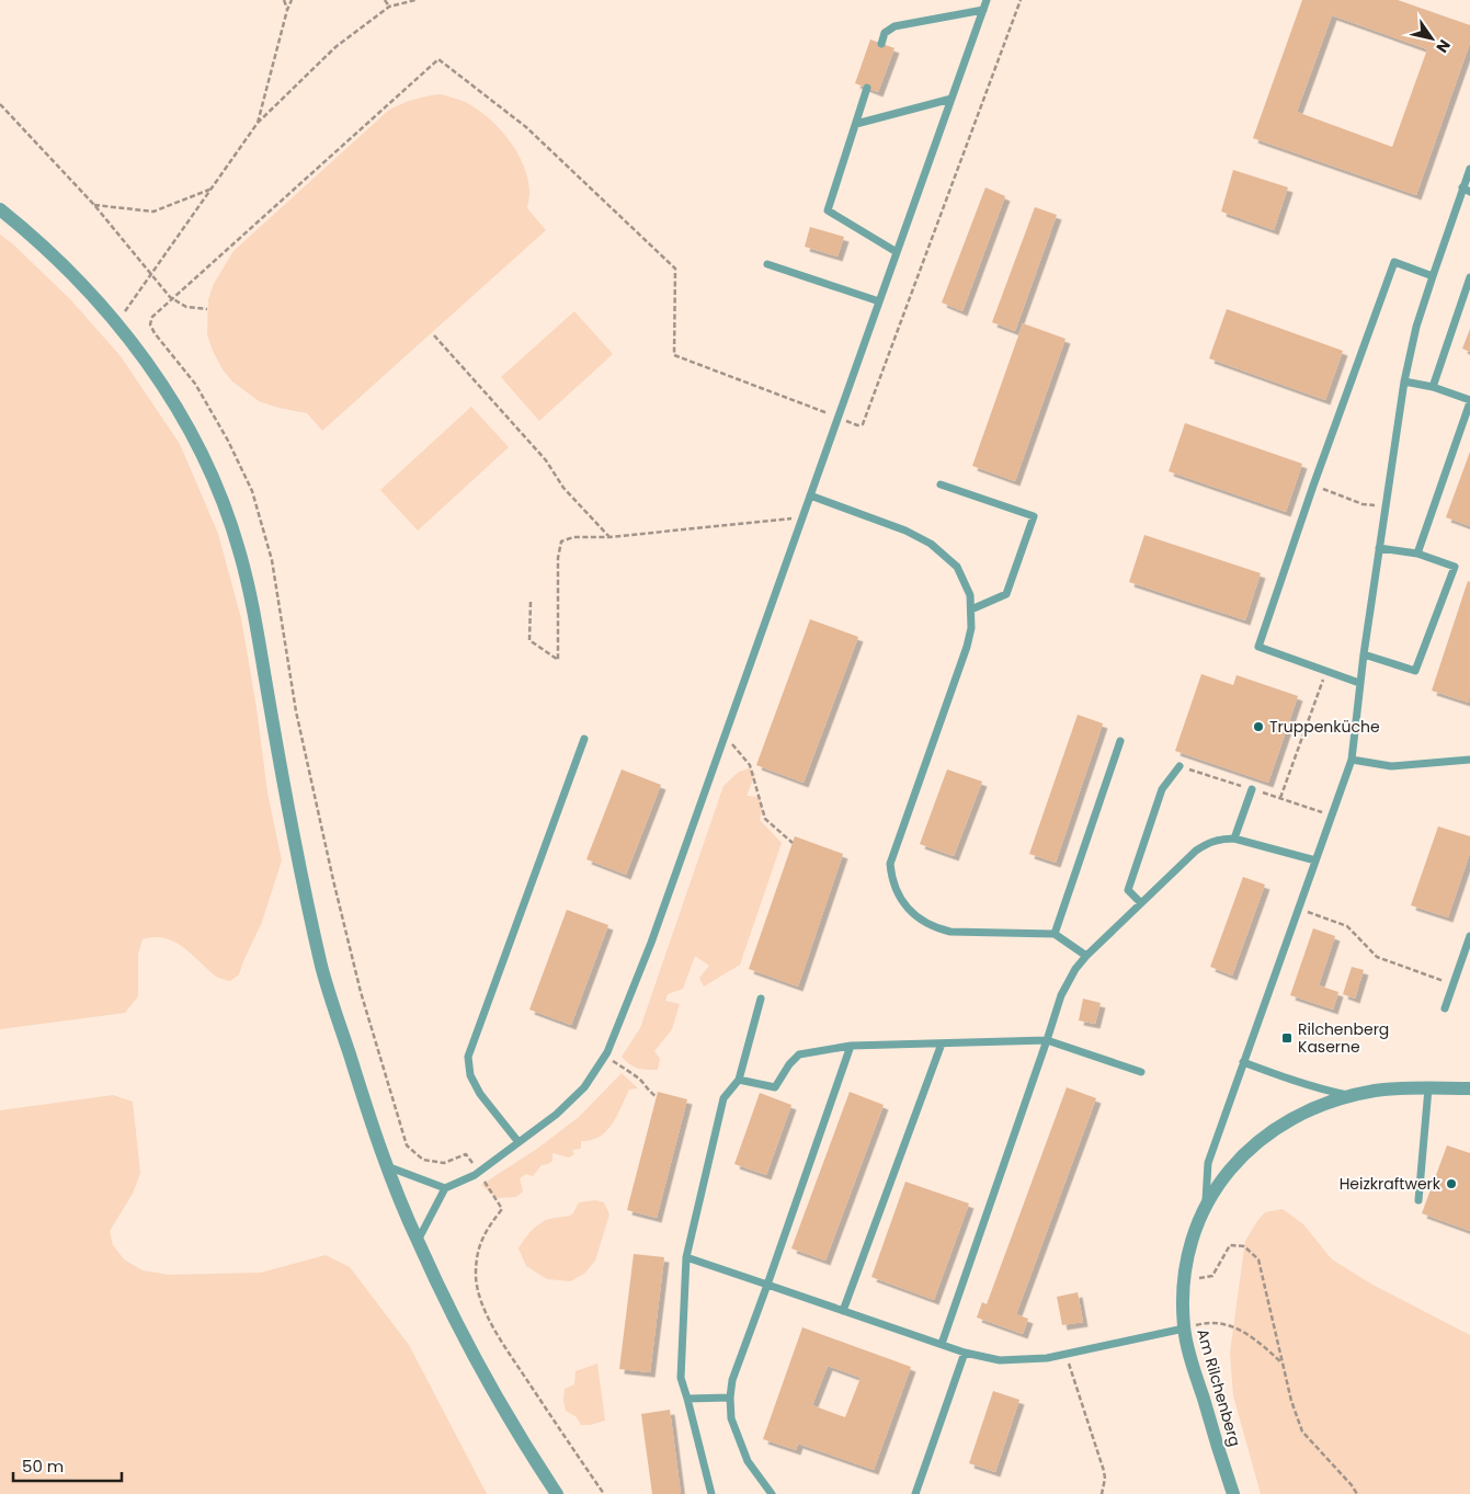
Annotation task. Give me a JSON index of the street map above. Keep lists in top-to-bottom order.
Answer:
{
  "streets": {
    "street": ["Am Rilchenberg"]
  },
  "places": {
    "other": ["Truppenküche", "Heizkraftwerk"],
    "transit": ["Rilchenberg Kaserne"]
  },
  "scale_bar": "50 m",
  "north": "bottom right"
}
